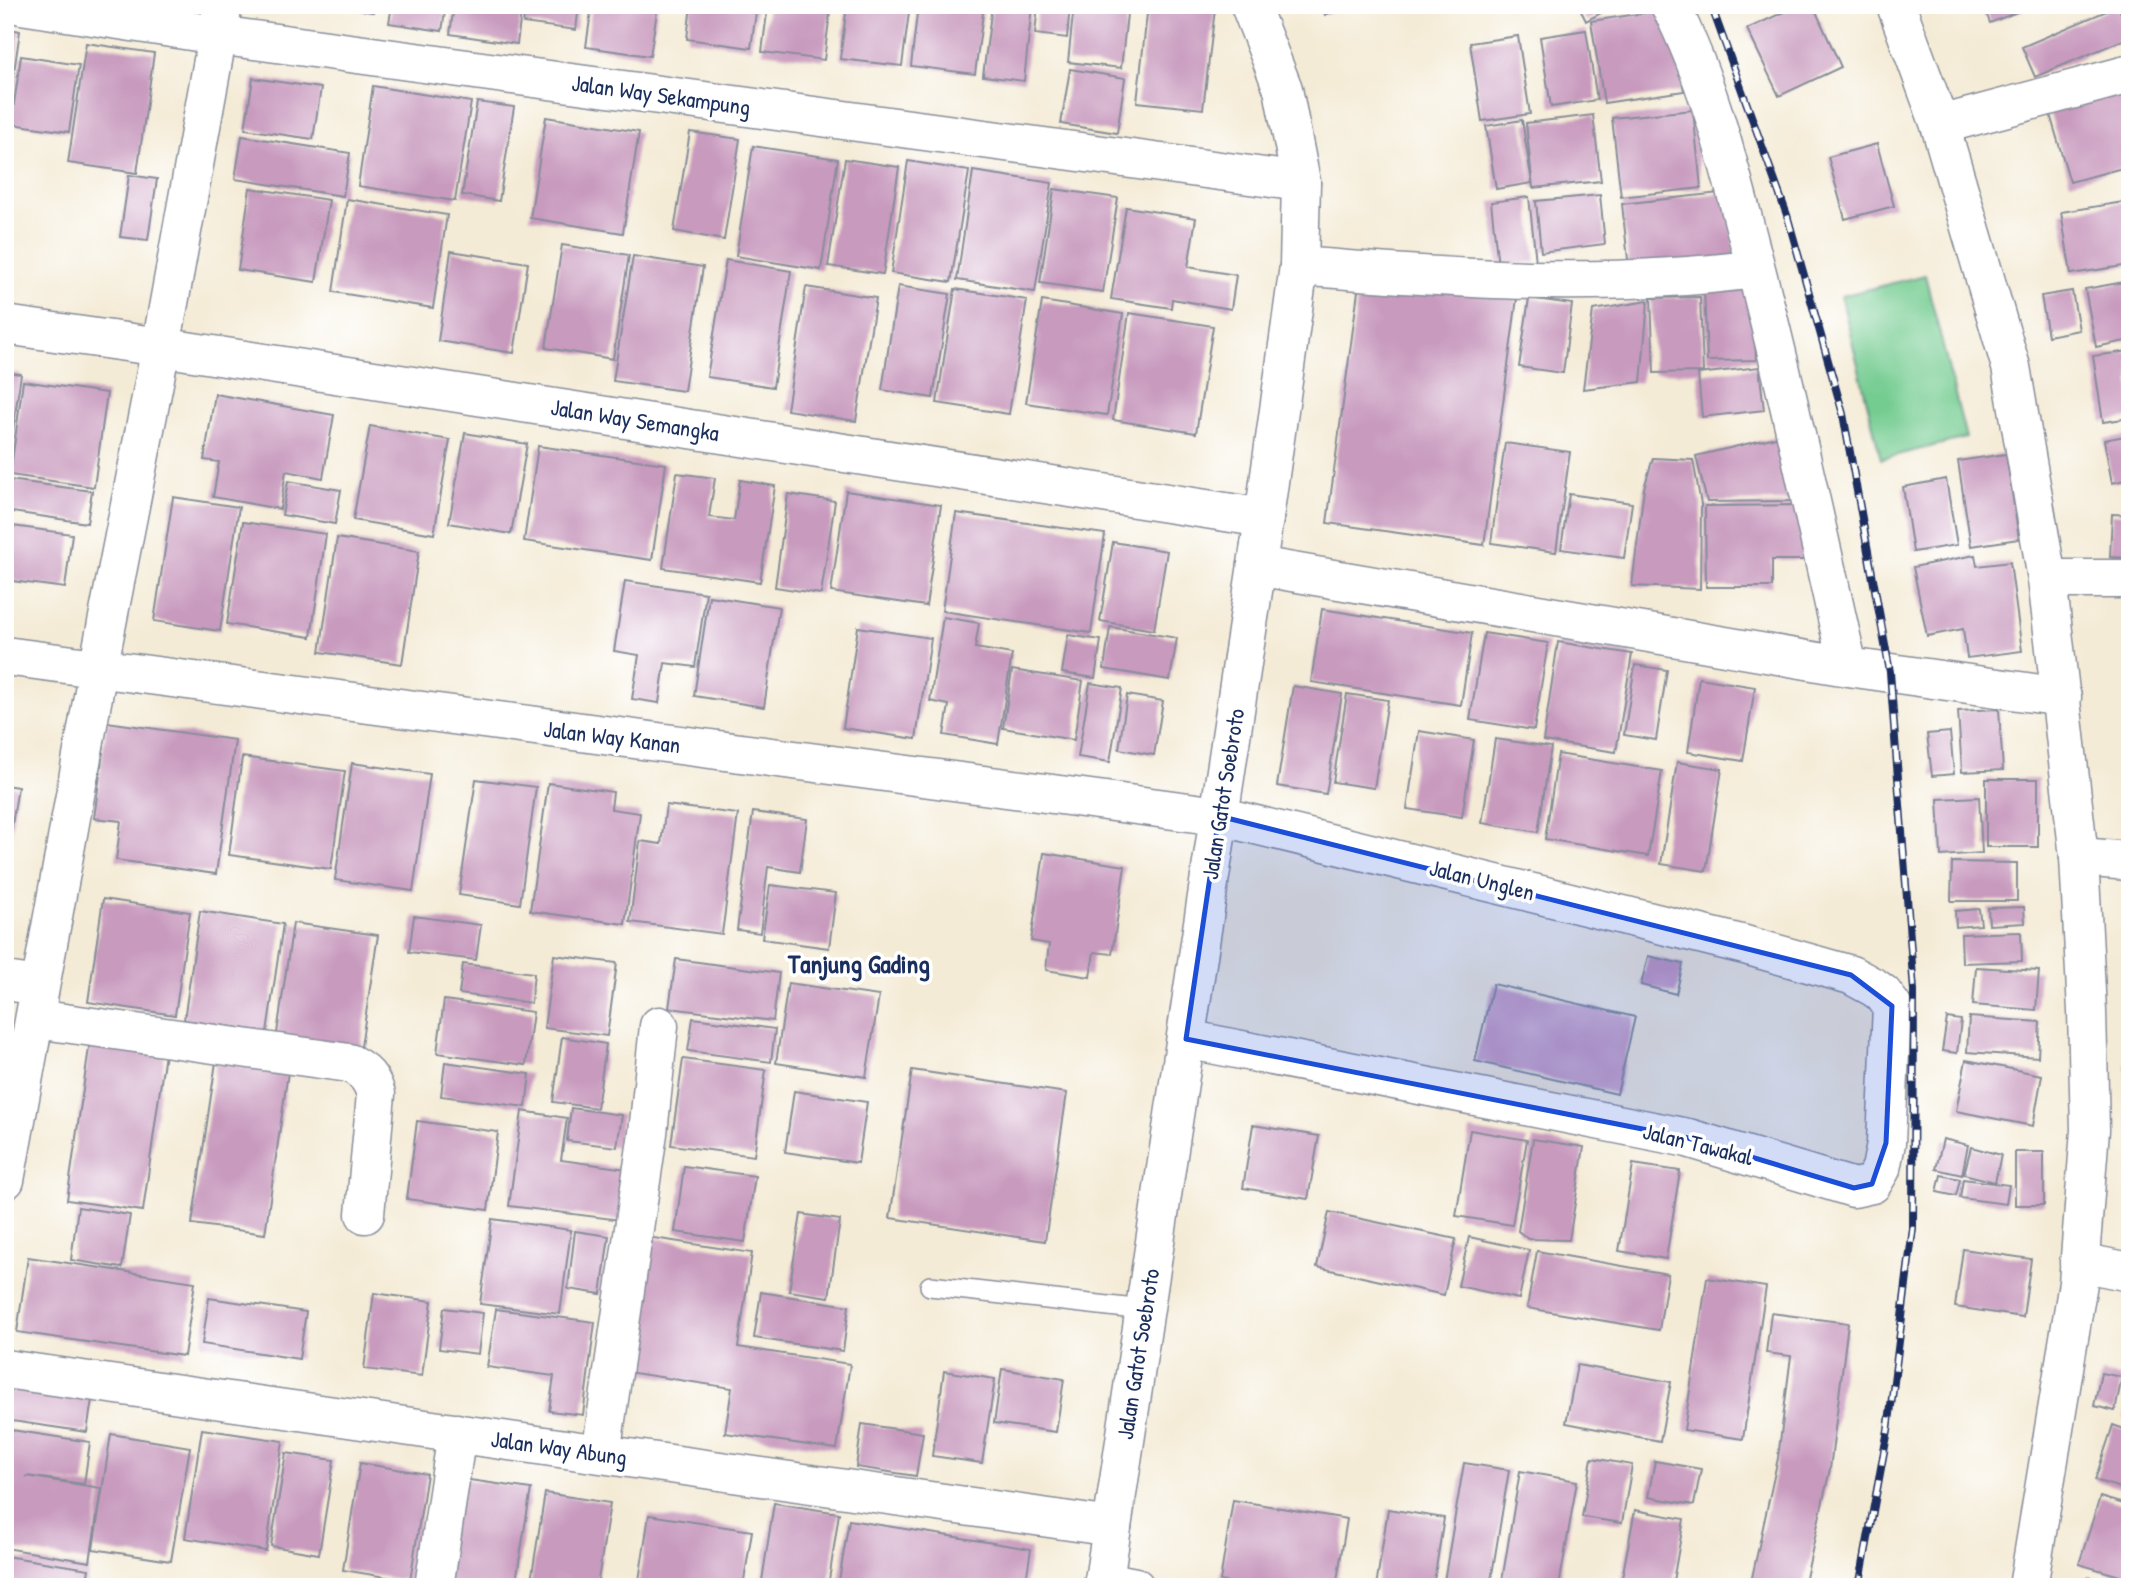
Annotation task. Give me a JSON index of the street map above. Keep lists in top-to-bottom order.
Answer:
{
  "streets": {
    "street": [
      "Jalan Way Sekampung",
      "Jalan Way Semangka",
      "Jalan Way Kanan",
      "Jalan Gatot Soebroto",
      "Jalan Unglen",
      "Jalan Tawakal",
      "Jalan Way Abung"
    ]
  },
  "crossings": [
    ["Jalan Way Sekampung", "Jalan Gatot Soebroto"],
    ["Jalan Way Semangka", "Jalan Gatot Soebroto"],
    ["Jalan Way Kanan", "Jalan Gatot Soebroto"],
    ["Jalan Way Kanan", "Jalan Unglen"],
    ["Jalan Gatot Soebroto", "Jalan Unglen"],
    ["Jalan Gatot Soebroto", "Jalan Tawakal"],
    ["Jalan Gatot Soebroto", "Jalan Way Abung"],
    ["Jalan Unglen", "Jalan Tawakal"]
  ],
  "districts": ["Tanjung Gading"]
}
